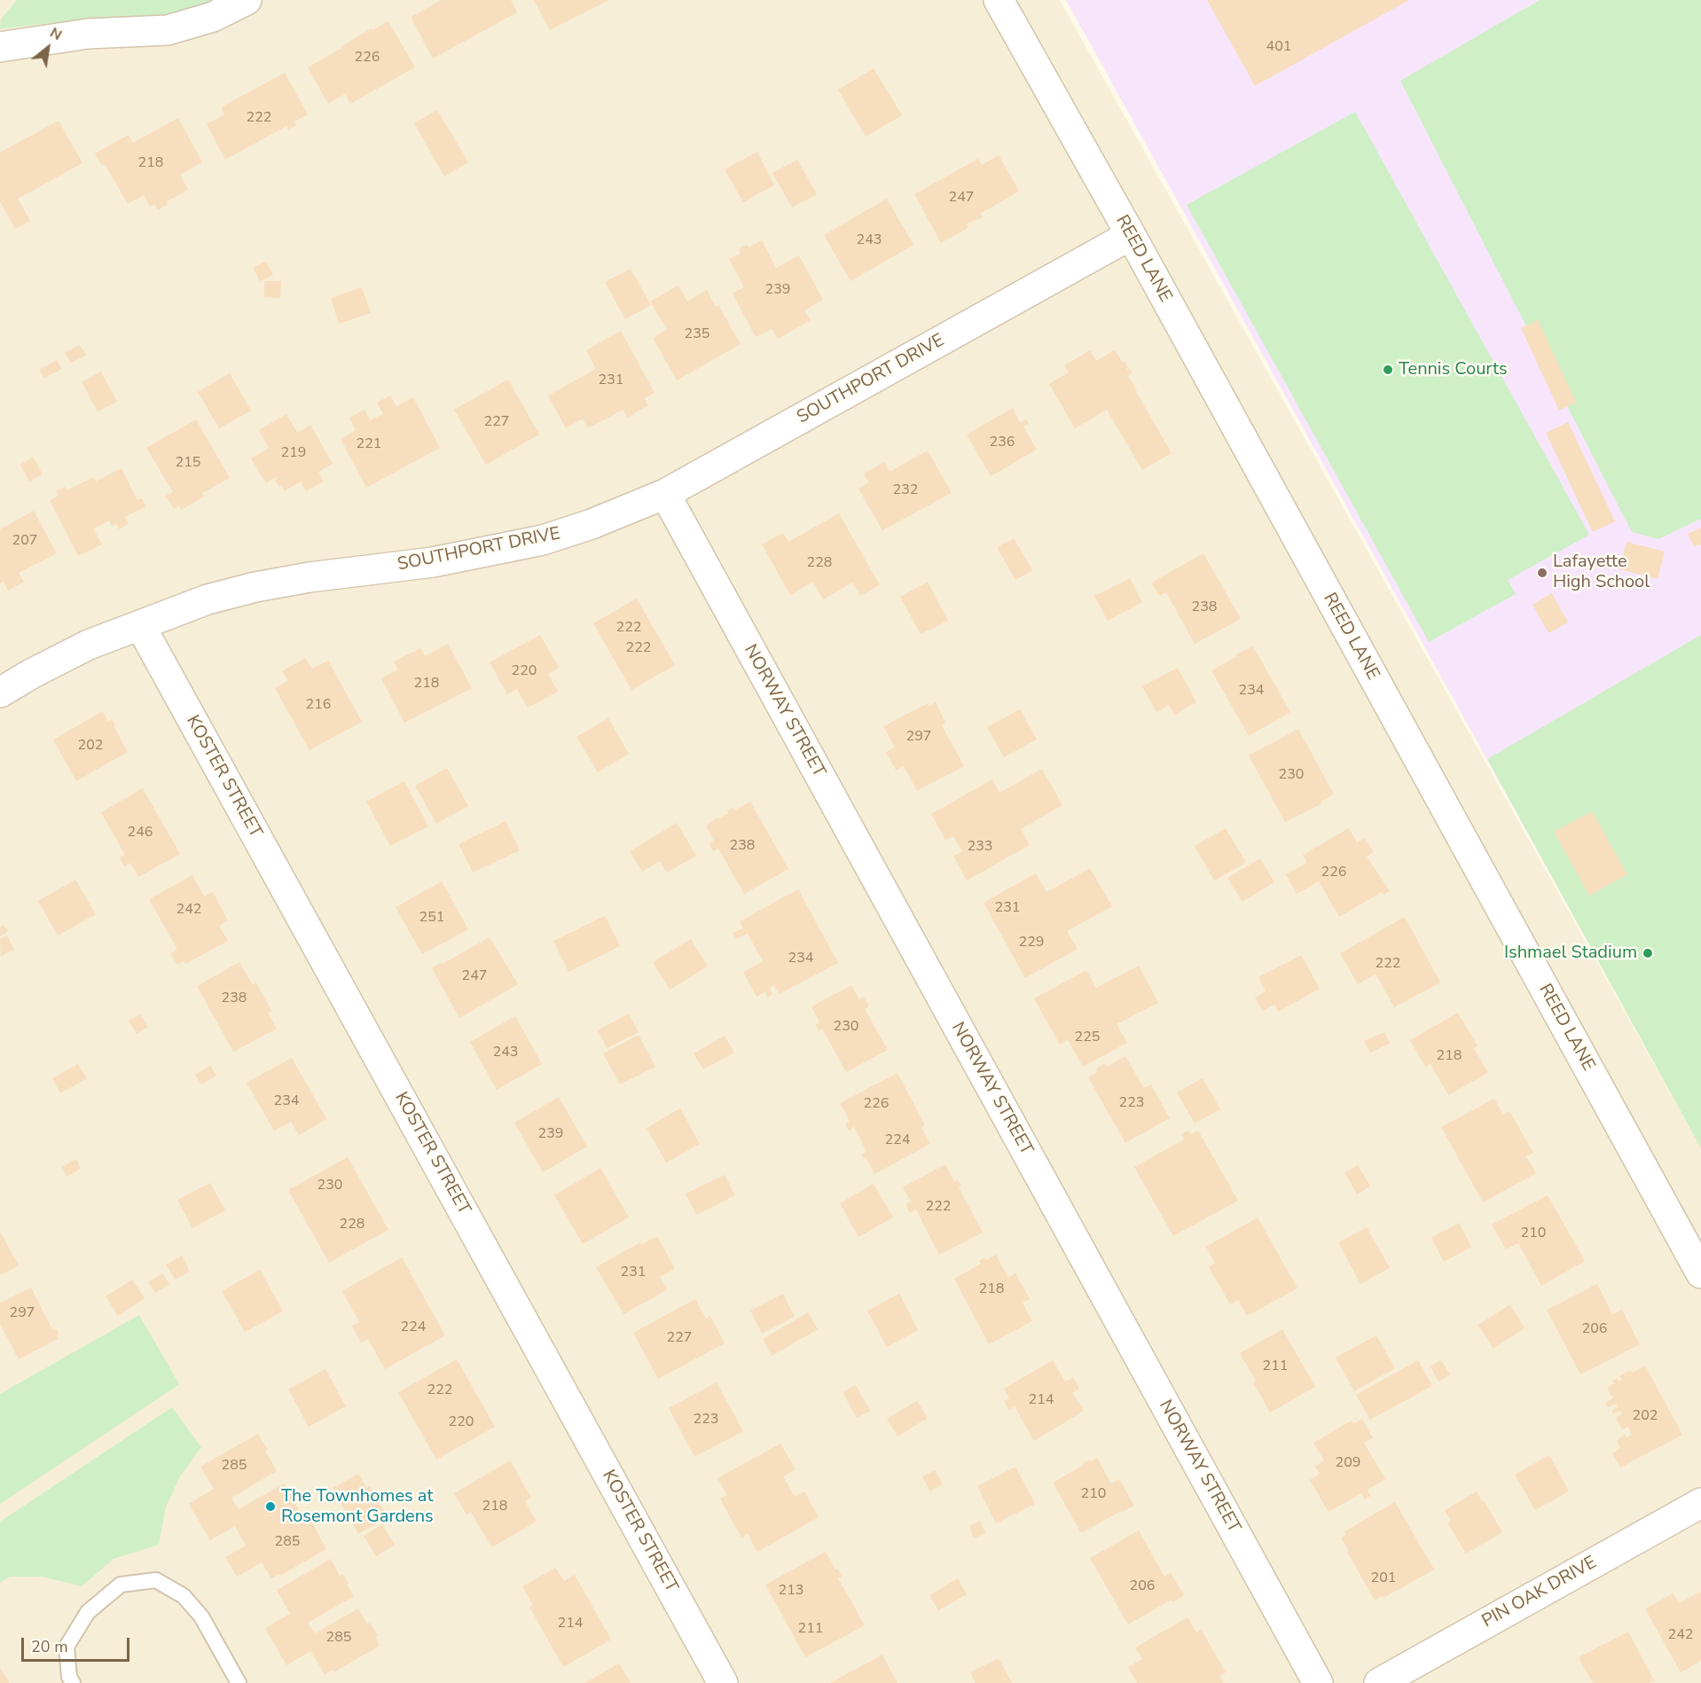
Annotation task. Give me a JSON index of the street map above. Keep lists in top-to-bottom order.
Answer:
{
  "streets": {
    "street": [
      "REED LANE",
      "SOUTHPORT DRIVE",
      "NORWAY STREET",
      "KOSTER STREET",
      "PIN OAK DRIVE"
    ]
  },
  "crossings": [
    ["REED LANE", "SOUTHPORT DRIVE"],
    ["SOUTHPORT DRIVE", "NORWAY STREET"],
    ["SOUTHPORT DRIVE", "KOSTER STREET"]
  ],
  "places": [
    "Tennis Courts",
    "Lafayette High School",
    "Ishmael Stadium",
    "The Townhomes at Rosemont Gardens"
  ],
  "house_numbers": [
    "401",
    "226",
    "222",
    "218",
    "247",
    "243",
    "239",
    "235",
    "231",
    "227",
    "236",
    "221",
    "219",
    "215",
    "232",
    "207",
    "228",
    "238",
    "222",
    "222",
    "220",
    "218",
    "234",
    "216",
    "297",
    "202",
    "230",
    "246",
    "238",
    "233",
    "226",
    "231",
    "242",
    "251",
    "229",
    "234",
    "222",
    "247",
    "238",
    "230",
    "225",
    "243",
    "218",
    "234",
    "223",
    "226",
    "239",
    "224",
    "230",
    "222",
    "228",
    "210",
    "231",
    "218",
    "297",
    "224",
    "206",
    "227",
    "211",
    "222",
    "214",
    "202",
    "223",
    "220",
    "209",
    "285",
    "210",
    "218",
    "285",
    "201",
    "206",
    "213",
    "214",
    "211",
    "242",
    "285"
  ],
  "scale_bar": "20 m",
  "north": "top right"
}
